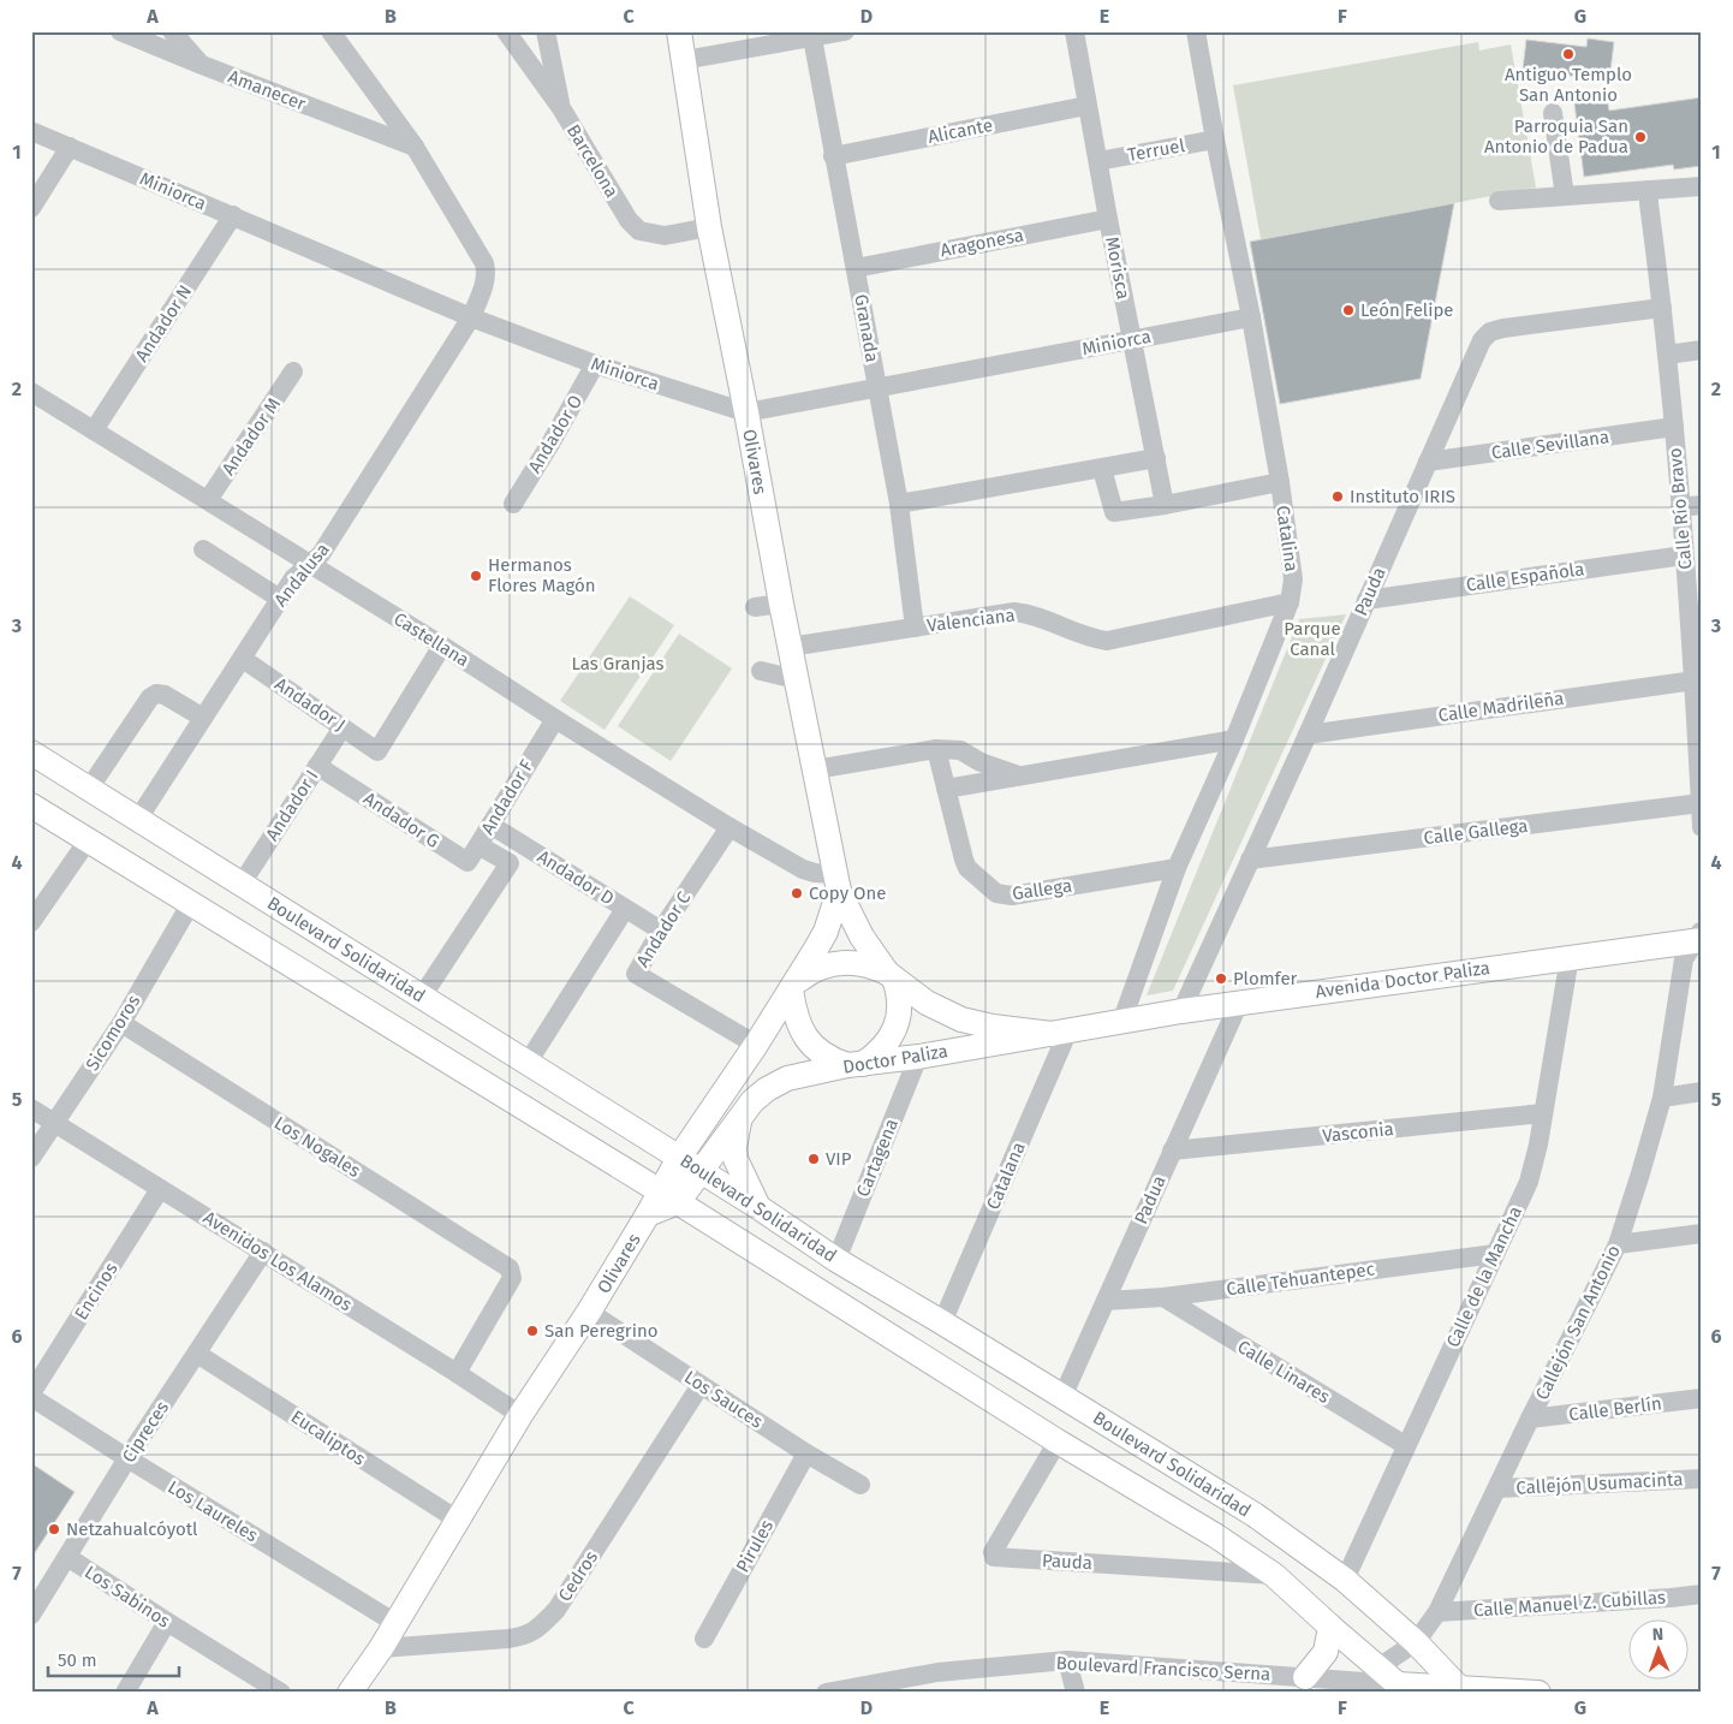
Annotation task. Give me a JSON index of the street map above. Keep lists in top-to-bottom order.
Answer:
{
  "streets": {
    "main road": [
      "Olivares",
      "Boulevard Solidaridad",
      "Avenida Doctor Paliza",
      "Doctor Paliza",
      "Boulevard Francisco Serna"
    ],
    "street": [
      "Amanecer",
      "Alicante",
      "Terruel",
      "Barcelona",
      "Miniorca",
      "Aragonesa",
      "Morisca",
      "Andador N",
      "Granada",
      "Andador O",
      "Andador M",
      "Calle Sevillana",
      "Calle Río Bravo",
      "Catalina",
      "Andalusa",
      "Calle Española",
      "Pauda",
      "Valenciana",
      "Castellana",
      "Andador J",
      "Calle Madrileña",
      "Andador F",
      "Andador I",
      "Andador G",
      "Calle Gallega",
      "Andador D",
      "Gallega",
      "Andador C",
      "Sicomoros",
      "Vasconia",
      "Los Nogales",
      "Cartagena",
      "Catalana",
      "Padua",
      "Avenidos Los Alamos",
      "Calle de la Mancha",
      "Calle Tehuantepec",
      "Encinos",
      "Callejón San Antonio",
      "Calle Linares",
      "Los Sauces",
      "Calle Berlín",
      "Cipreces",
      "Eucaliptos",
      "Callejón Usumacinta",
      "Los Laureles",
      "Pirules",
      "Cedros",
      "Los Sabinos",
      "Calle Manuel Z. Cubillas"
    ]
  },
  "crossings": [
    ["Amanecer", "Andalusa"],
    ["Alicante", "Morisca"],
    ["Alicante", "Granada"],
    ["Terruel", "Morisca"],
    ["Terruel", "Catalina"],
    ["Barcelona", "Olivares"],
    ["Miniorca", "Morisca"],
    ["Miniorca", "Andador N"],
    ["Miniorca", "Granada"],
    ["Miniorca", "Andador O"],
    ["Miniorca", "Olivares"],
    ["Miniorca", "Catalina"],
    ["Miniorca", "Andalusa"],
    ["Aragonesa", "Morisca"],
    ["Aragonesa", "Granada"],
    ["Andador N", "Castellana"],
    ["Granada", "Valenciana"],
    ["Andador M", "Castellana"],
    ["Calle Sevillana", "Calle Río Bravo"],
    ["Calle Sevillana", "Pauda"],
    ["Olivares", "Valenciana"],
    ["Olivares", "Castellana"],
    ["Olivares", "Andador C"],
    ["Olivares", "Boulevard Solidaridad"],
    ["Olivares", "Avenida Doctor Paliza"],
    ["Olivares", "Doctor Paliza"],
    ["Olivares", "Catalana"],
    ["Olivares", "Avenidos Los Alamos"],
    ["Olivares", "Los Sauces"],
    ["Olivares", "Eucaliptos"],
    ["Olivares", "Los Laureles"],
    ["Olivares", "Cedros"],
    ["Calle Río Bravo", "Calle Española"],
    ["Calle Río Bravo", "Pauda"],
    ["Calle Río Bravo", "Calle Madrileña"],
    ["Calle Río Bravo", "Calle Gallega"],
    ["Catalina", "Valenciana"],
    ["Catalina", "Gallega"],
    ["Catalina", "Avenida Doctor Paliza"],
    ["Andalusa", "Castellana"],
    ["Andalusa", "Andador J"],
    ["Andalusa", "Boulevard Solidaridad"],
    ["Calle Española", "Pauda"],
    ["Pauda", "Calle Madrileña"],
    ["Pauda", "Calle Gallega"],
    ["Pauda", "Boulevard Solidaridad"],
    ["Pauda", "Avenida Doctor Paliza"],
    ["Castellana", "Andador J"],
    ["Castellana", "Andador F"],
    ["Castellana", "Andador C"],
    ["Andador J", "Andador I"],
    ["Andador F", "Andador G"],
    ["Andador F", "Andador D"],
    ["Andador F", "Boulevard Solidaridad"],
    ["Andador I", "Andador G"],
    ["Andador I", "Boulevard Solidaridad"],
    ["Andador D", "Andador C"],
    ["Boulevard Solidaridad", "Sicomoros"],
    ["Boulevard Solidaridad", "Doctor Paliza"],
    ["Boulevard Solidaridad", "Cartagena"],
    ["Boulevard Solidaridad", "Catalana"],
    ["Boulevard Solidaridad", "Padua"],
    ["Boulevard Solidaridad", "Calle de la Mancha"],
    ["Boulevard Solidaridad", "Callejón San Antonio"],
    ["Boulevard Solidaridad", "Boulevard Francisco Serna"],
    ["Avenida Doctor Paliza", "Doctor Paliza"],
    ["Avenida Doctor Paliza", "Catalana"],
    ["Avenida Doctor Paliza", "Padua"],
    ["Avenida Doctor Paliza", "Calle de la Mancha"],
    ["Avenida Doctor Paliza", "Callejón San Antonio"],
    ["Sicomoros", "Los Nogales"],
    ["Sicomoros", "Avenidos Los Alamos"],
    ["Doctor Paliza", "Cartagena"],
    ["Doctor Paliza", "Catalana"],
    ["Vasconia", "Padua"],
    ["Vasconia", "Calle de la Mancha"],
    ["Los Nogales", "Avenidos Los Alamos"],
    ["Padua", "Calle Tehuantepec"],
    ["Avenidos Los Alamos", "Encinos"],
    ["Avenidos Los Alamos", "Cipreces"],
    ["Calle de la Mancha", "Calle Tehuantepec"],
    ["Calle de la Mancha", "Calle Linares"],
    ["Calle Tehuantepec", "Calle Linares"],
    ["Encinos", "Los Laureles"],
    ["Callejón San Antonio", "Calle Berlín"],
    ["Callejón San Antonio", "Callejón Usumacinta"],
    ["Callejón San Antonio", "Calle Manuel Z. Cubillas"],
    ["Los Sauces", "Pirules"],
    ["Los Sauces", "Cedros"],
    ["Cipreces", "Eucaliptos"],
    ["Cipreces", "Los Laureles"],
    ["Cipreces", "Los Sabinos"]
  ],
  "parks": ["Parque Canal", "Las Granjas"],
  "places": [
    "Antiguo Templo San Antonio",
    "Parroquia San Antonio de Padua",
    "León Felipe",
    "Instituto IRIS",
    "Hermanos Flores Magón",
    "Copy One",
    "Plomfer",
    "VIP",
    "San Peregrino",
    "Netzahualcóyotl"
  ],
  "scale_bar": "50 m",
  "north": "top",
  "grid": {
    "columns": [
      "A",
      "B",
      "C",
      "D",
      "E",
      "F",
      "G"
    ],
    "rows": [
      "1",
      "2",
      "3",
      "4",
      "5",
      "6",
      "7"
    ]
  }
}
